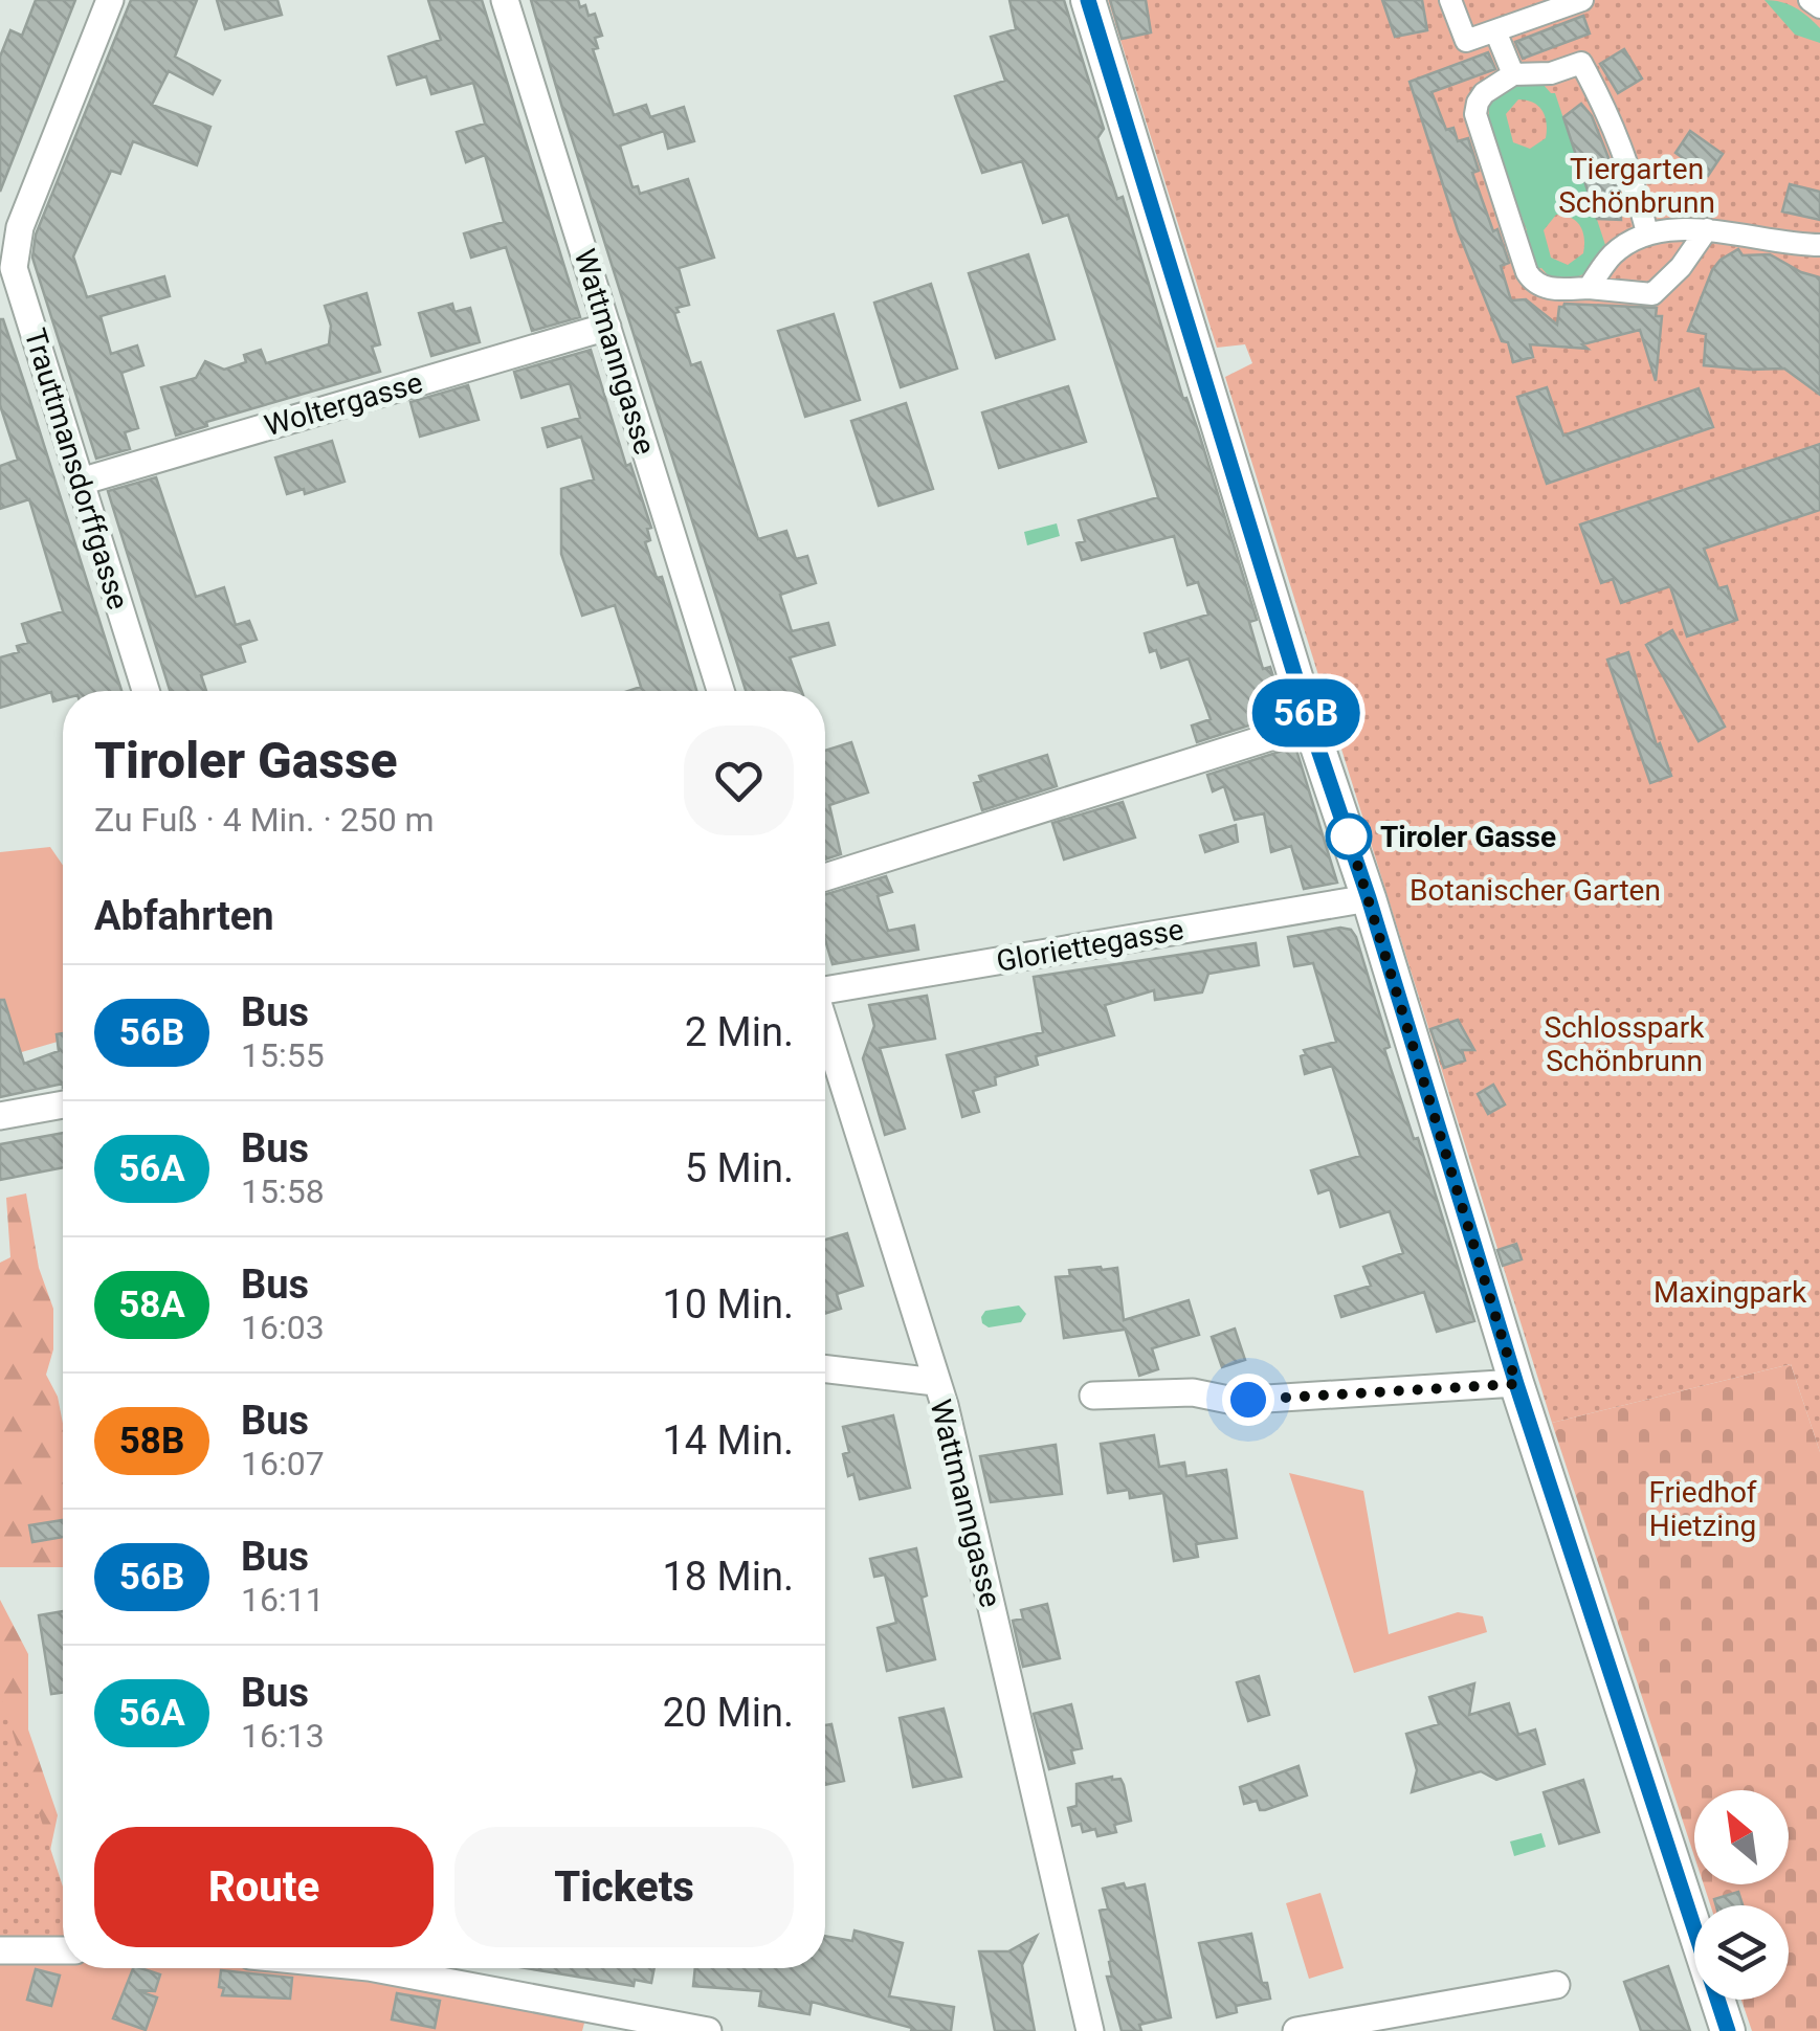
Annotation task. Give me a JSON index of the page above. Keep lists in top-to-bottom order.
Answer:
{
  "streets": {
    "street": [
      "Wattmanngasse",
      "Woltergasse",
      "Trauttmansdorffgasse",
      "Gloriettegasse"
    ]
  },
  "crossings": [
    ["Wattmanngasse", "Woltergasse"],
    ["Woltergasse", "Trauttmansdorffgasse"]
  ],
  "parks": [
    "Tiergarten Schönbrunn",
    "Botanischer Garten",
    "Schlosspark Schönbrunn",
    "Maxingpark",
    "Friedhof Hietzing"
  ],
  "places": ["Tiroler Gasse"],
  "lines": ["bus line 56B"],
  "north": "top left",
  "page": {
    "on_map": "56B",
    "heading": [
      ["Tiroler Gasse", "Zu Fuß · 4 Min. · 250 m"],
      "Abfahrten"
    ],
    "list": [
      {
        "mark": "56B",
        "name": "Bus",
        "note": "15:55",
        "value": "2 Min."
      },
      {
        "mark": "56A",
        "name": "Bus",
        "note": "15:58",
        "value": "5 Min."
      },
      {
        "mark": "58A",
        "name": "Bus",
        "note": "16:03",
        "value": "10 Min."
      },
      {
        "mark": "58B",
        "name": "Bus",
        "note": "16:07",
        "value": "14 Min."
      },
      {
        "mark": "56B",
        "name": "Bus",
        "note": "16:11",
        "value": "18 Min."
      },
      {
        "mark": "56A",
        "name": "Bus",
        "note": "16:13",
        "value": "20 Min."
      }
    ],
    "buttons": ["Route", "Tickets"]
  }
}
